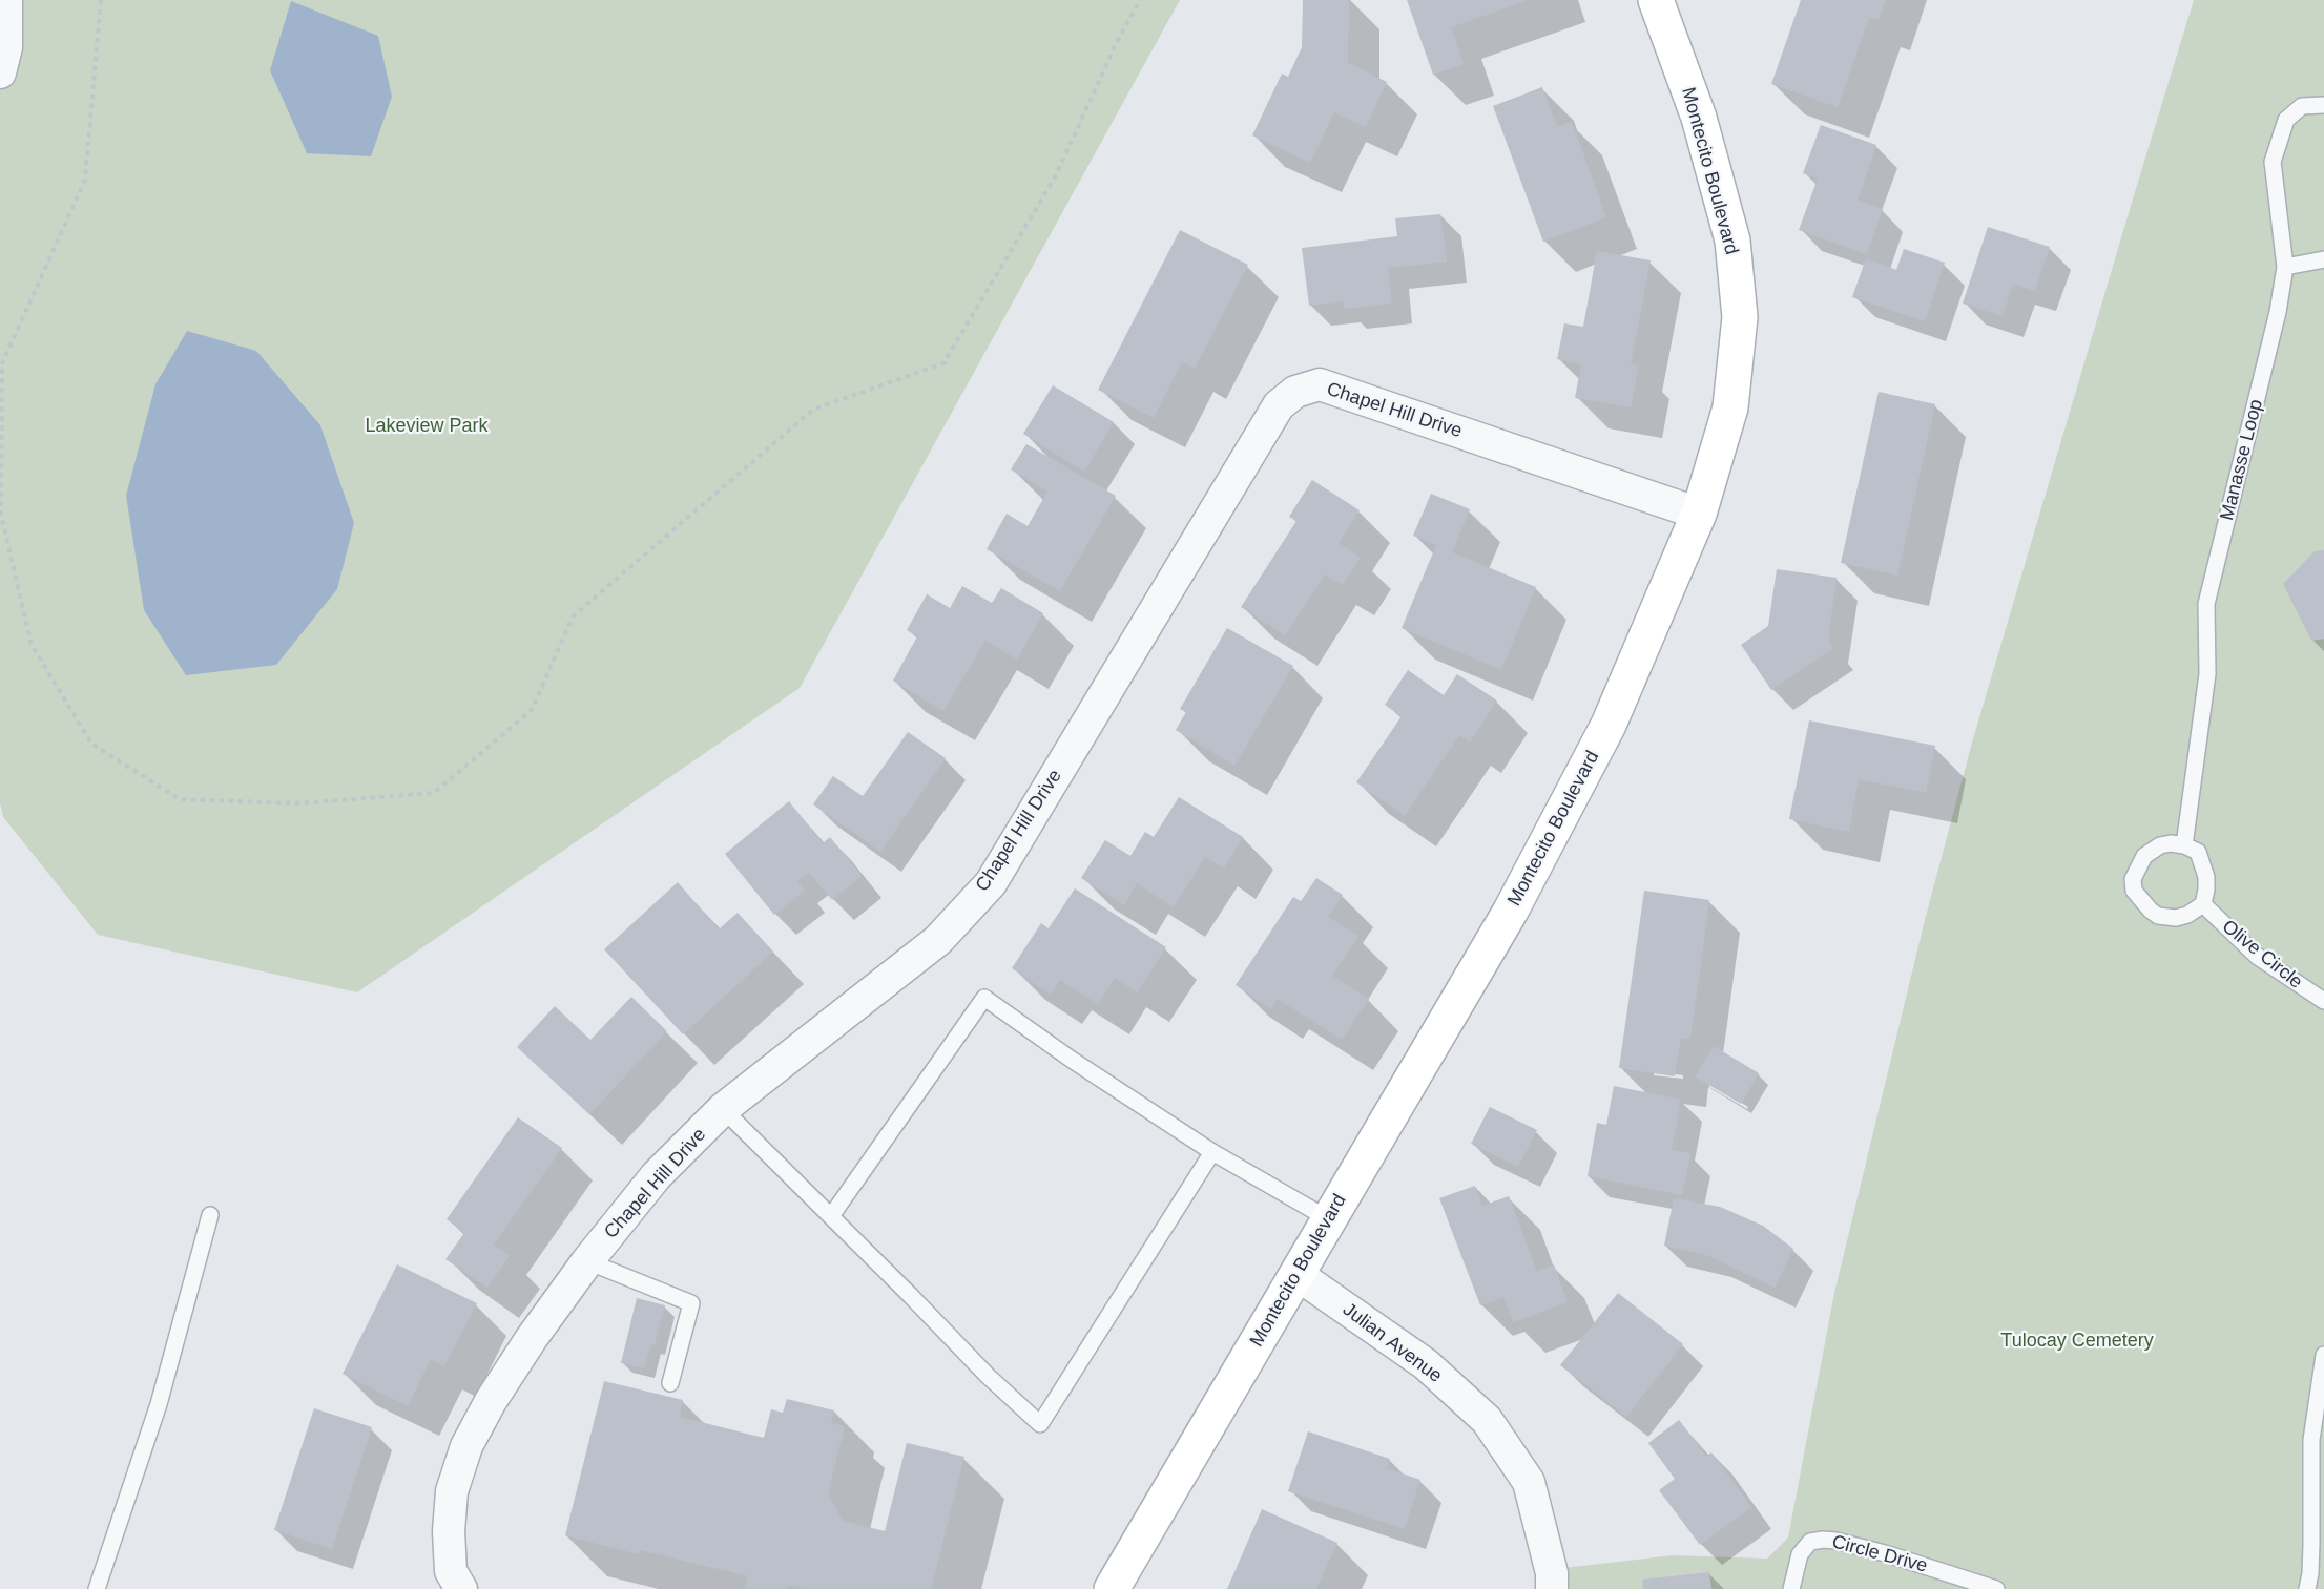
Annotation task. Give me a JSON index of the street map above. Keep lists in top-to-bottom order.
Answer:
{
  "streets": {
    "street": ["Montecito Boulevard", "Chapel Hill Drive", "Julian Avenue"],
    "lane": ["Manasse Loop", "Olive Circle", "Circle Drive"]
  },
  "crossings": [
    ["Montecito Boulevard", "Chapel Hill Drive"],
    ["Montecito Boulevard", "Julian Avenue"],
    ["Manasse Loop", "Olive Circle"]
  ],
  "parks": ["Lakeview Park", "Tulocay Cemetery"]
}
